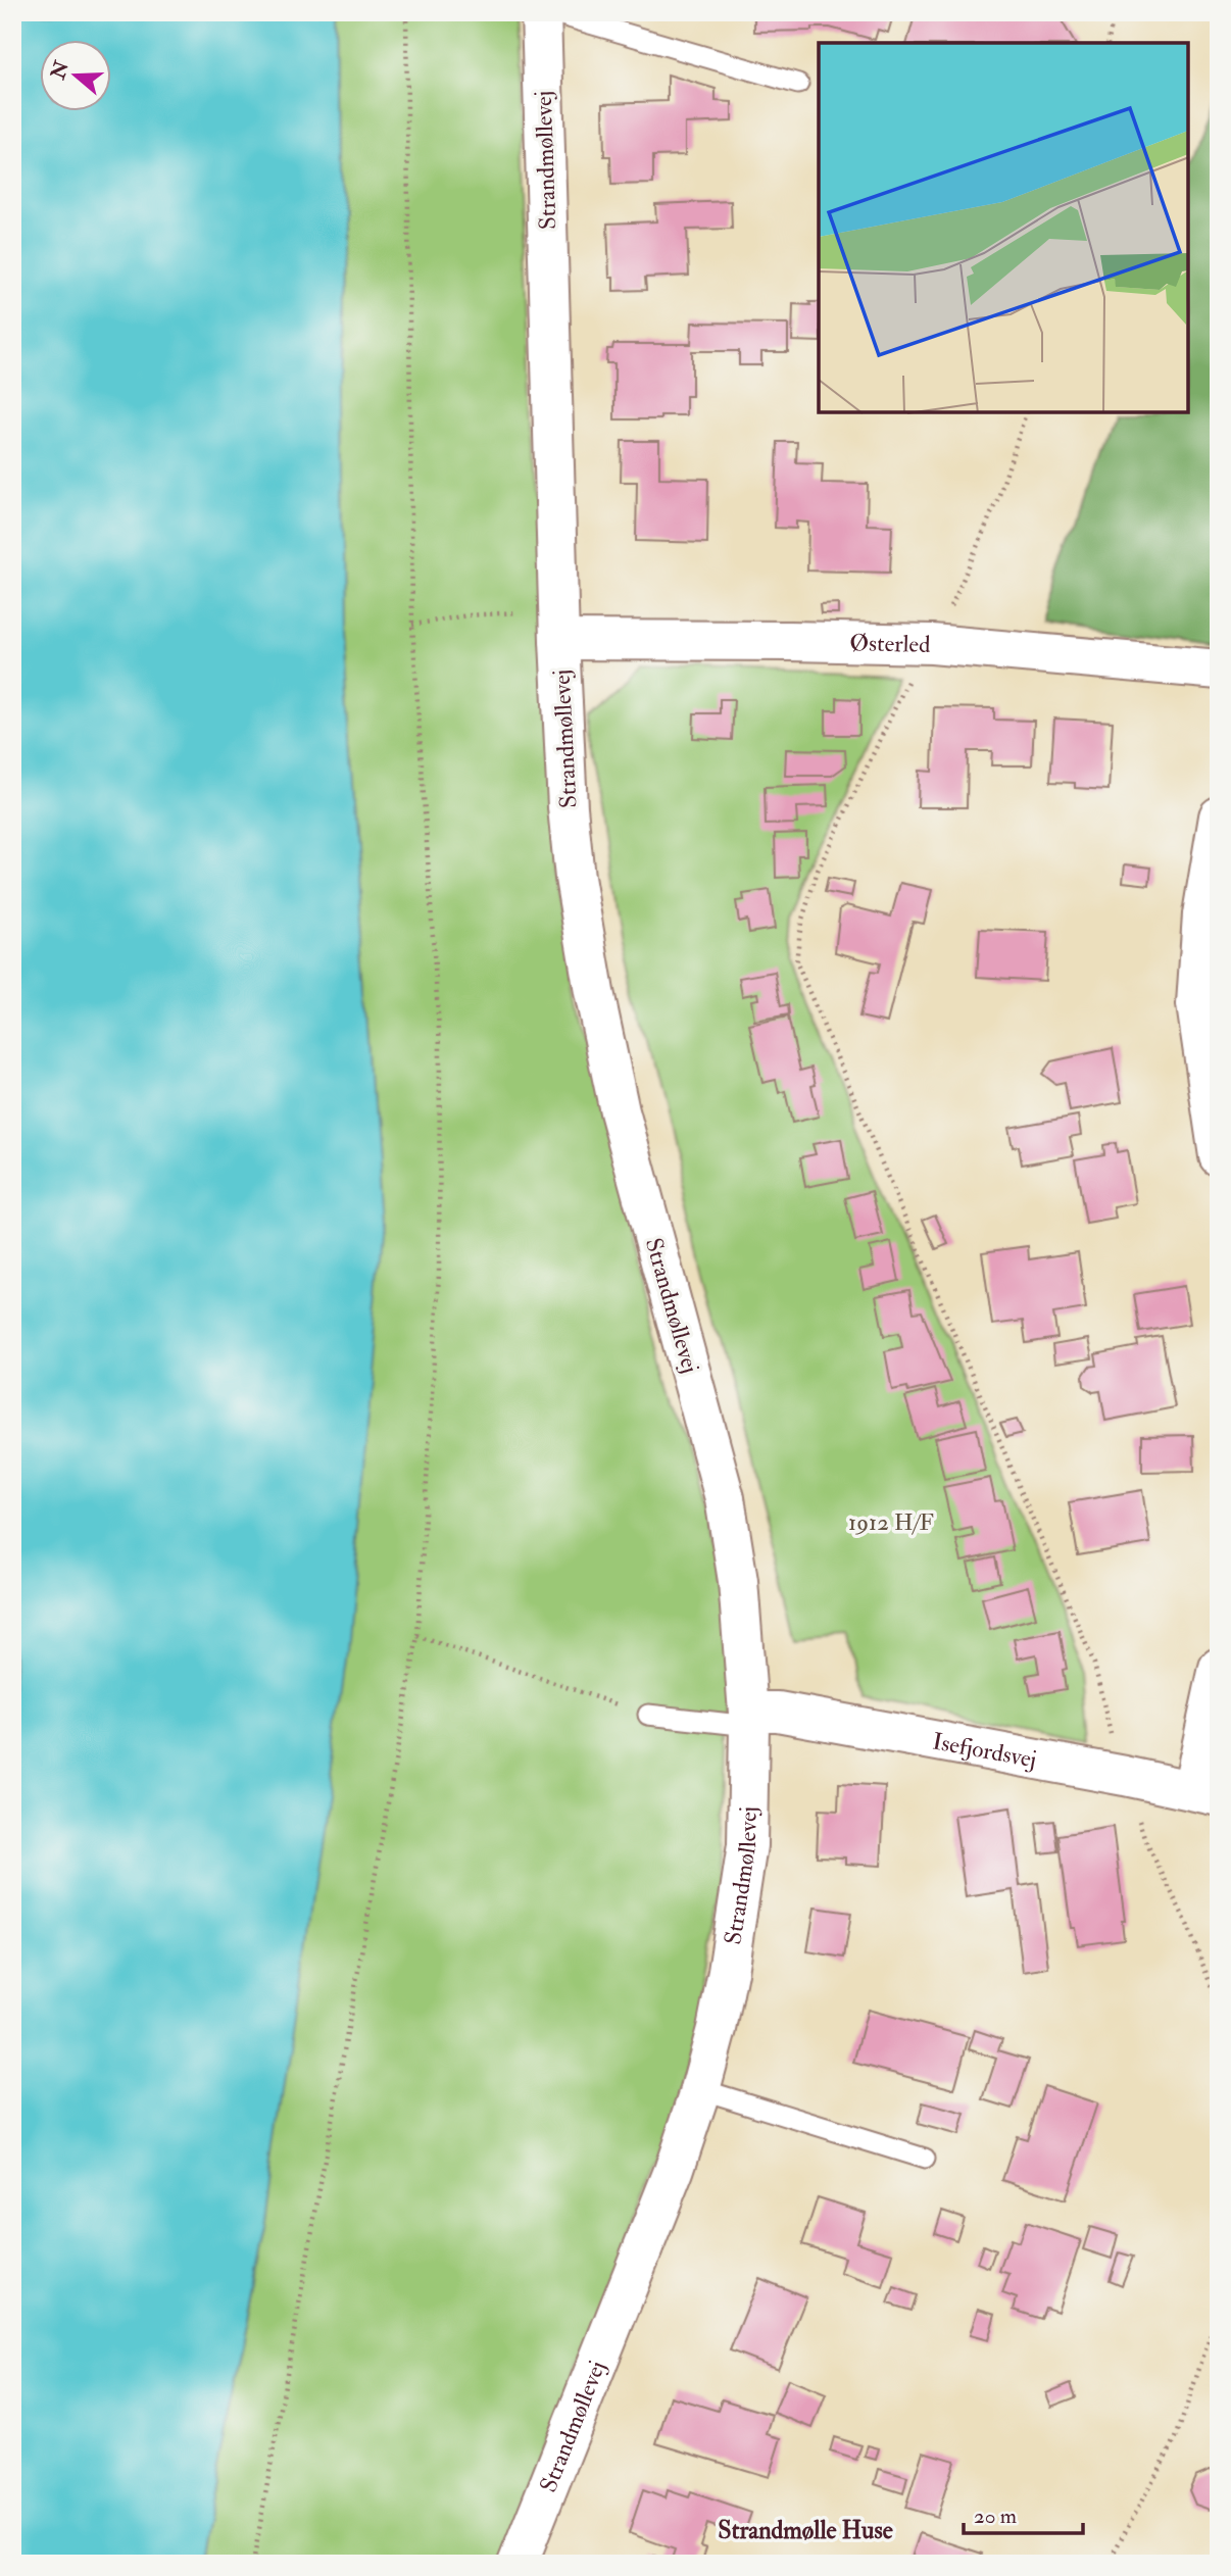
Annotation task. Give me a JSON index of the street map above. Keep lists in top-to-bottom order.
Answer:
{
  "streets": {
    "street": ["Strandmøllevej", "Østerled", "Isefjordsvej"]
  },
  "crossings": [
    ["Strandmøllevej", "Østerled"],
    ["Strandmøllevej", "Isefjordsvej"]
  ],
  "districts": ["Strandmølle Huse"],
  "parks": ["1912 H/F"],
  "scale_bar": "20 m",
  "north": "left"
}
